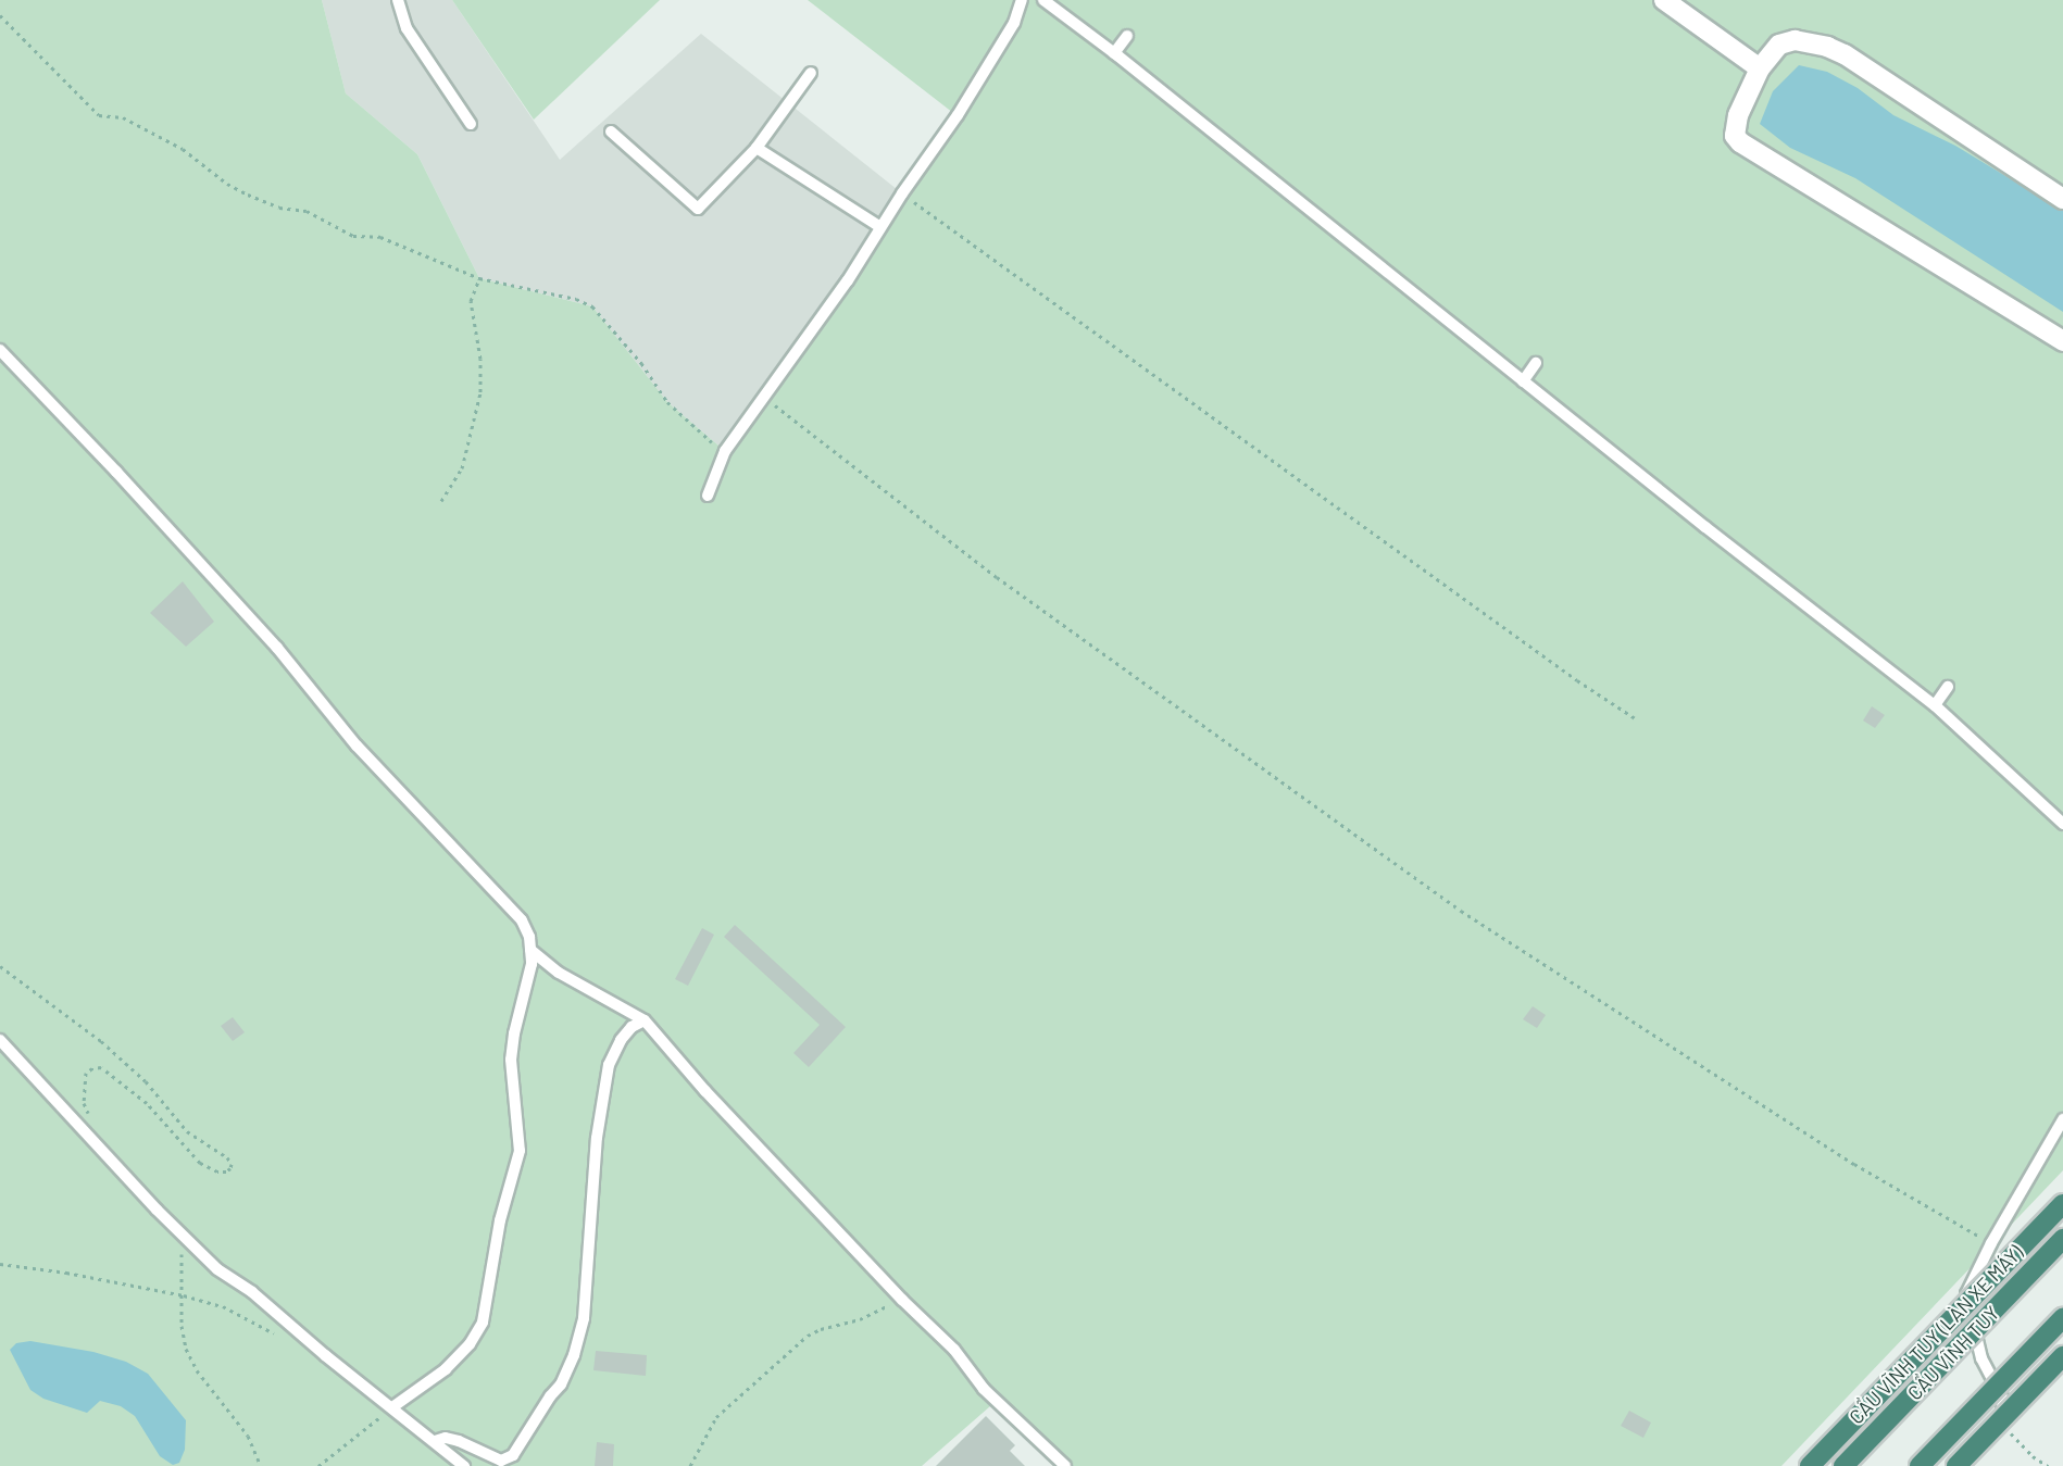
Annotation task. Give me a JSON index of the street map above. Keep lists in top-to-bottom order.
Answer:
{
  "streets": {
    "highway": ["CẦU VĨNH TUY (LÀN XE MÁY)", "CẦU VĨNH TUY"]
  }
}
